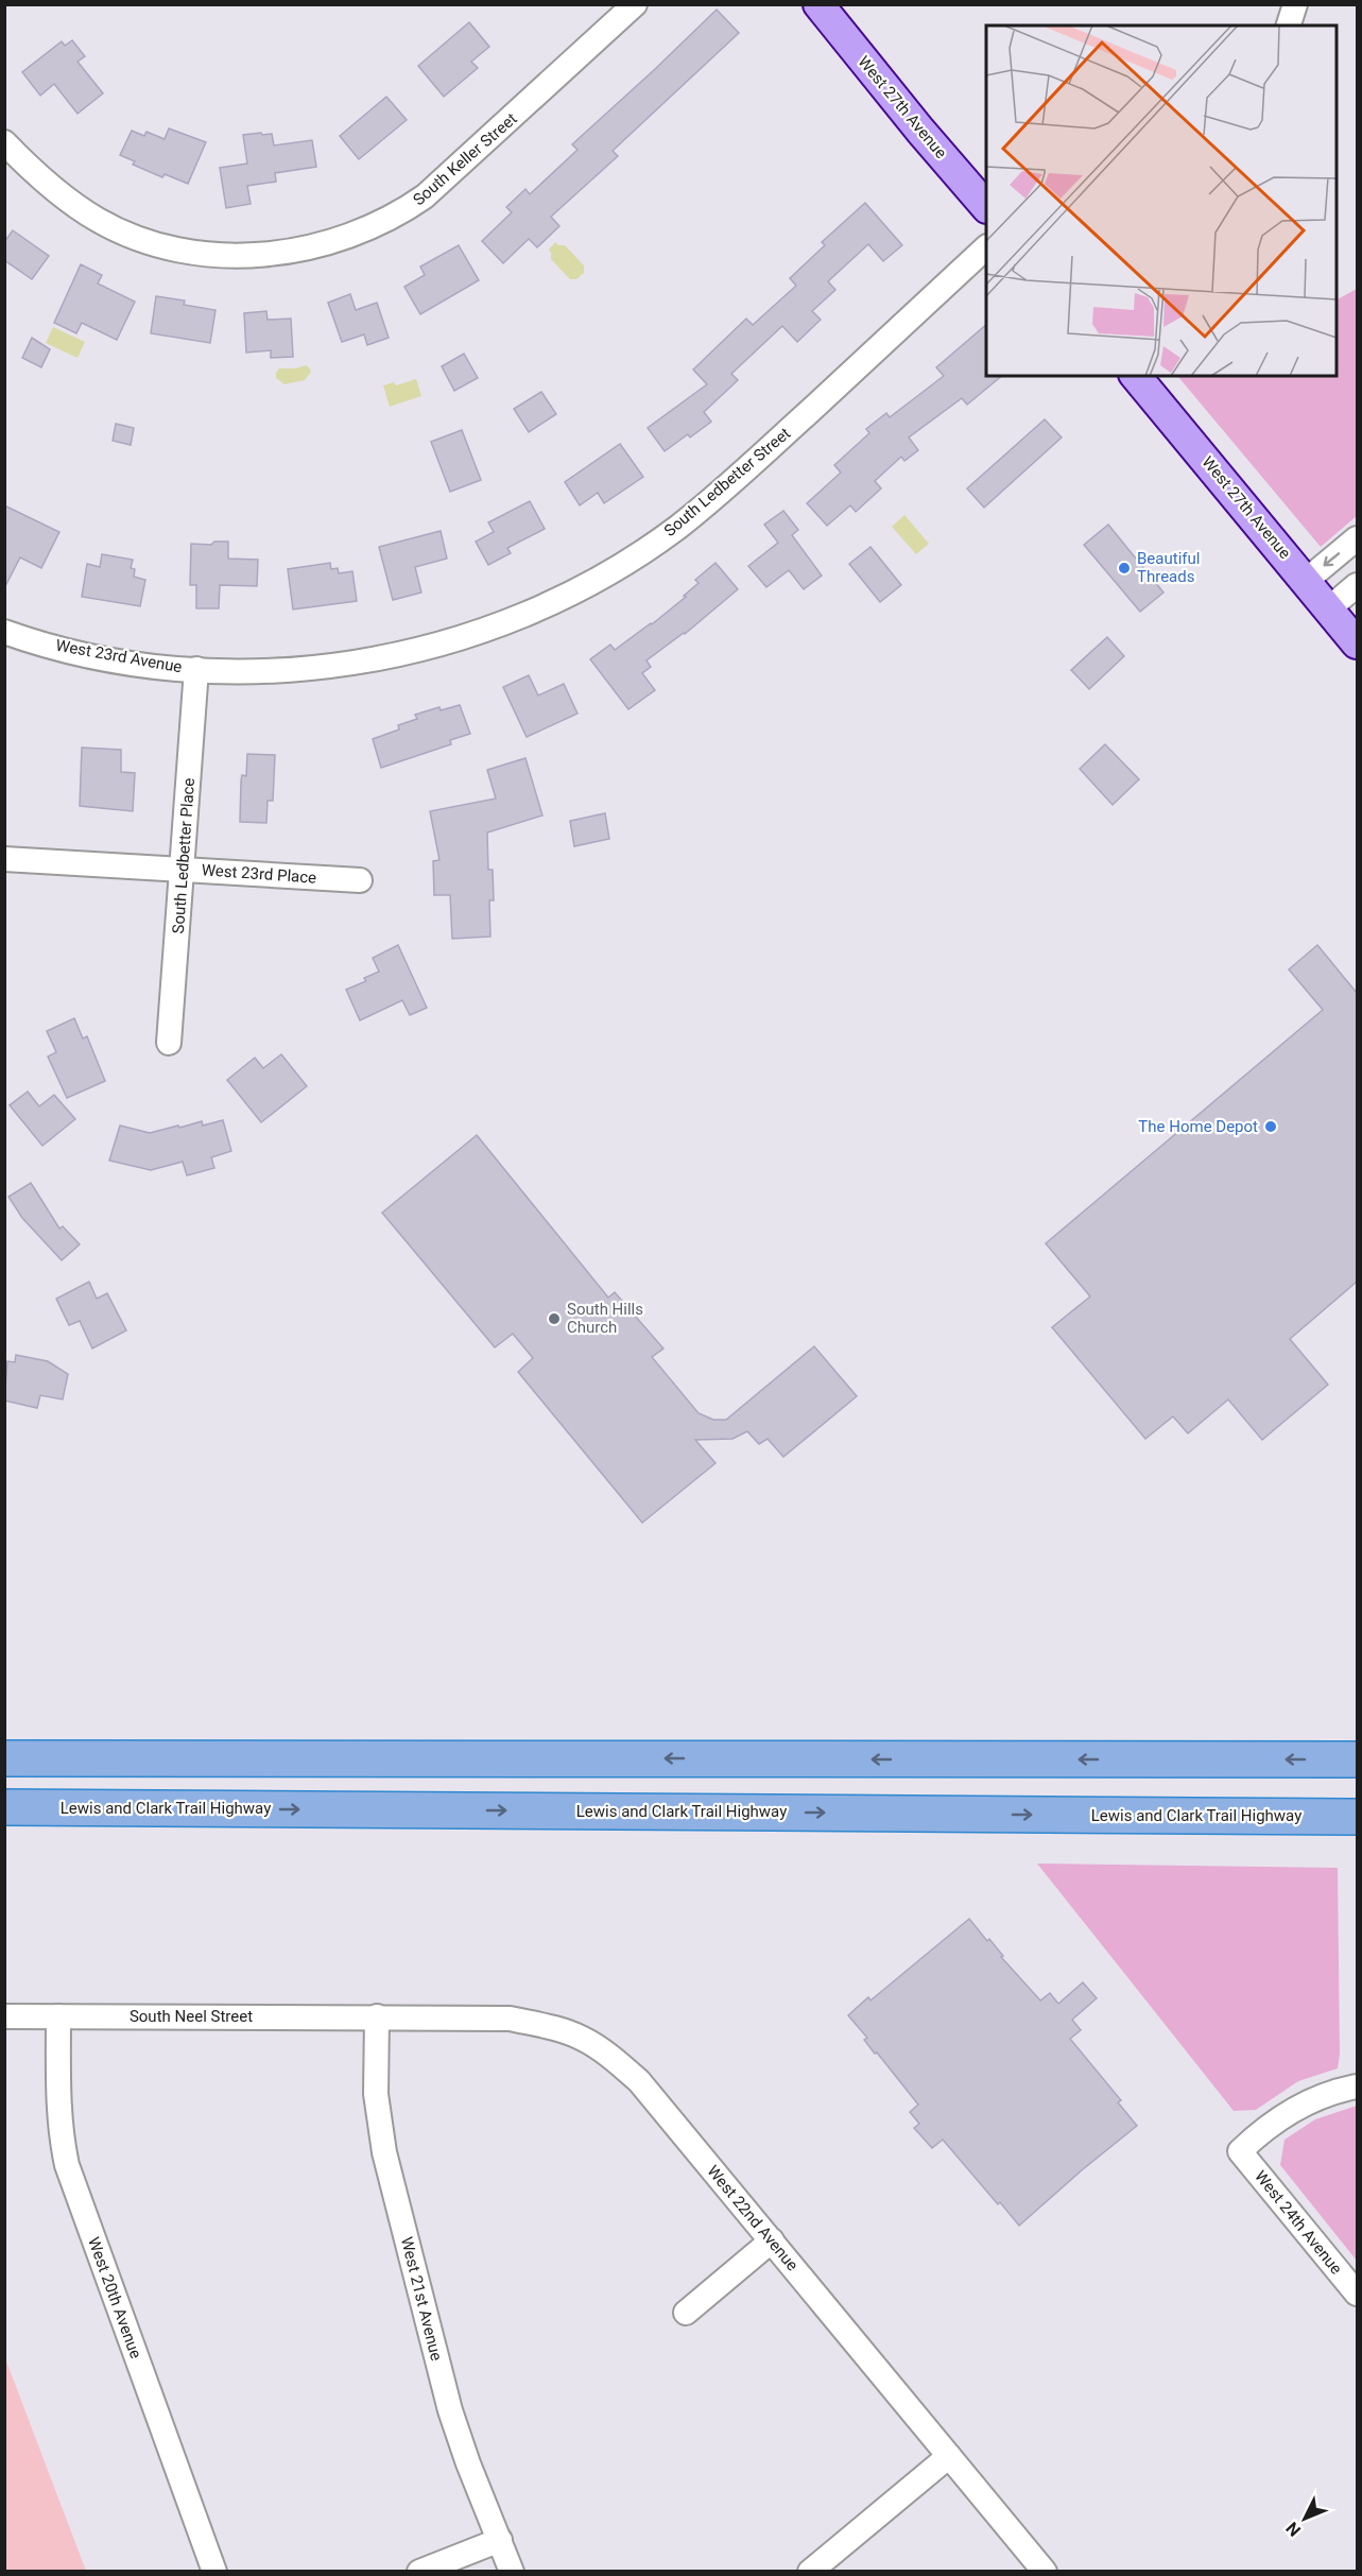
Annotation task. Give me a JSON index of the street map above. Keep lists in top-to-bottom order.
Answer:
{
  "streets": {
    "highway": ["Lewis and Clark Trail Highway"],
    "main road": ["West 27th Avenue"],
    "street": [
      "South Keller Street",
      "South Ledbetter Street",
      "West 23rd Avenue",
      "South Ledbetter Place",
      "West 23rd Place",
      "South Neel Street",
      "West 22nd Avenue",
      "West 24th Avenue",
      "West 20th Avenue",
      "West 21st Avenue"
    ]
  },
  "crossings": [
    ["South Ledbetter Street", "West 23rd Avenue"],
    ["South Ledbetter Street", "South Ledbetter Place"],
    ["West 23rd Avenue", "South Ledbetter Place"],
    ["South Ledbetter Place", "West 23rd Place"],
    ["South Neel Street", "West 22nd Avenue"],
    ["South Neel Street", "West 20th Avenue"],
    ["South Neel Street", "West 21st Avenue"],
    ["West 22nd Avenue", "West 21st Avenue"]
  ],
  "places": ["Beautiful Threads", "The Home Depot", "South Hills Church"],
  "north": "bottom left"
}
